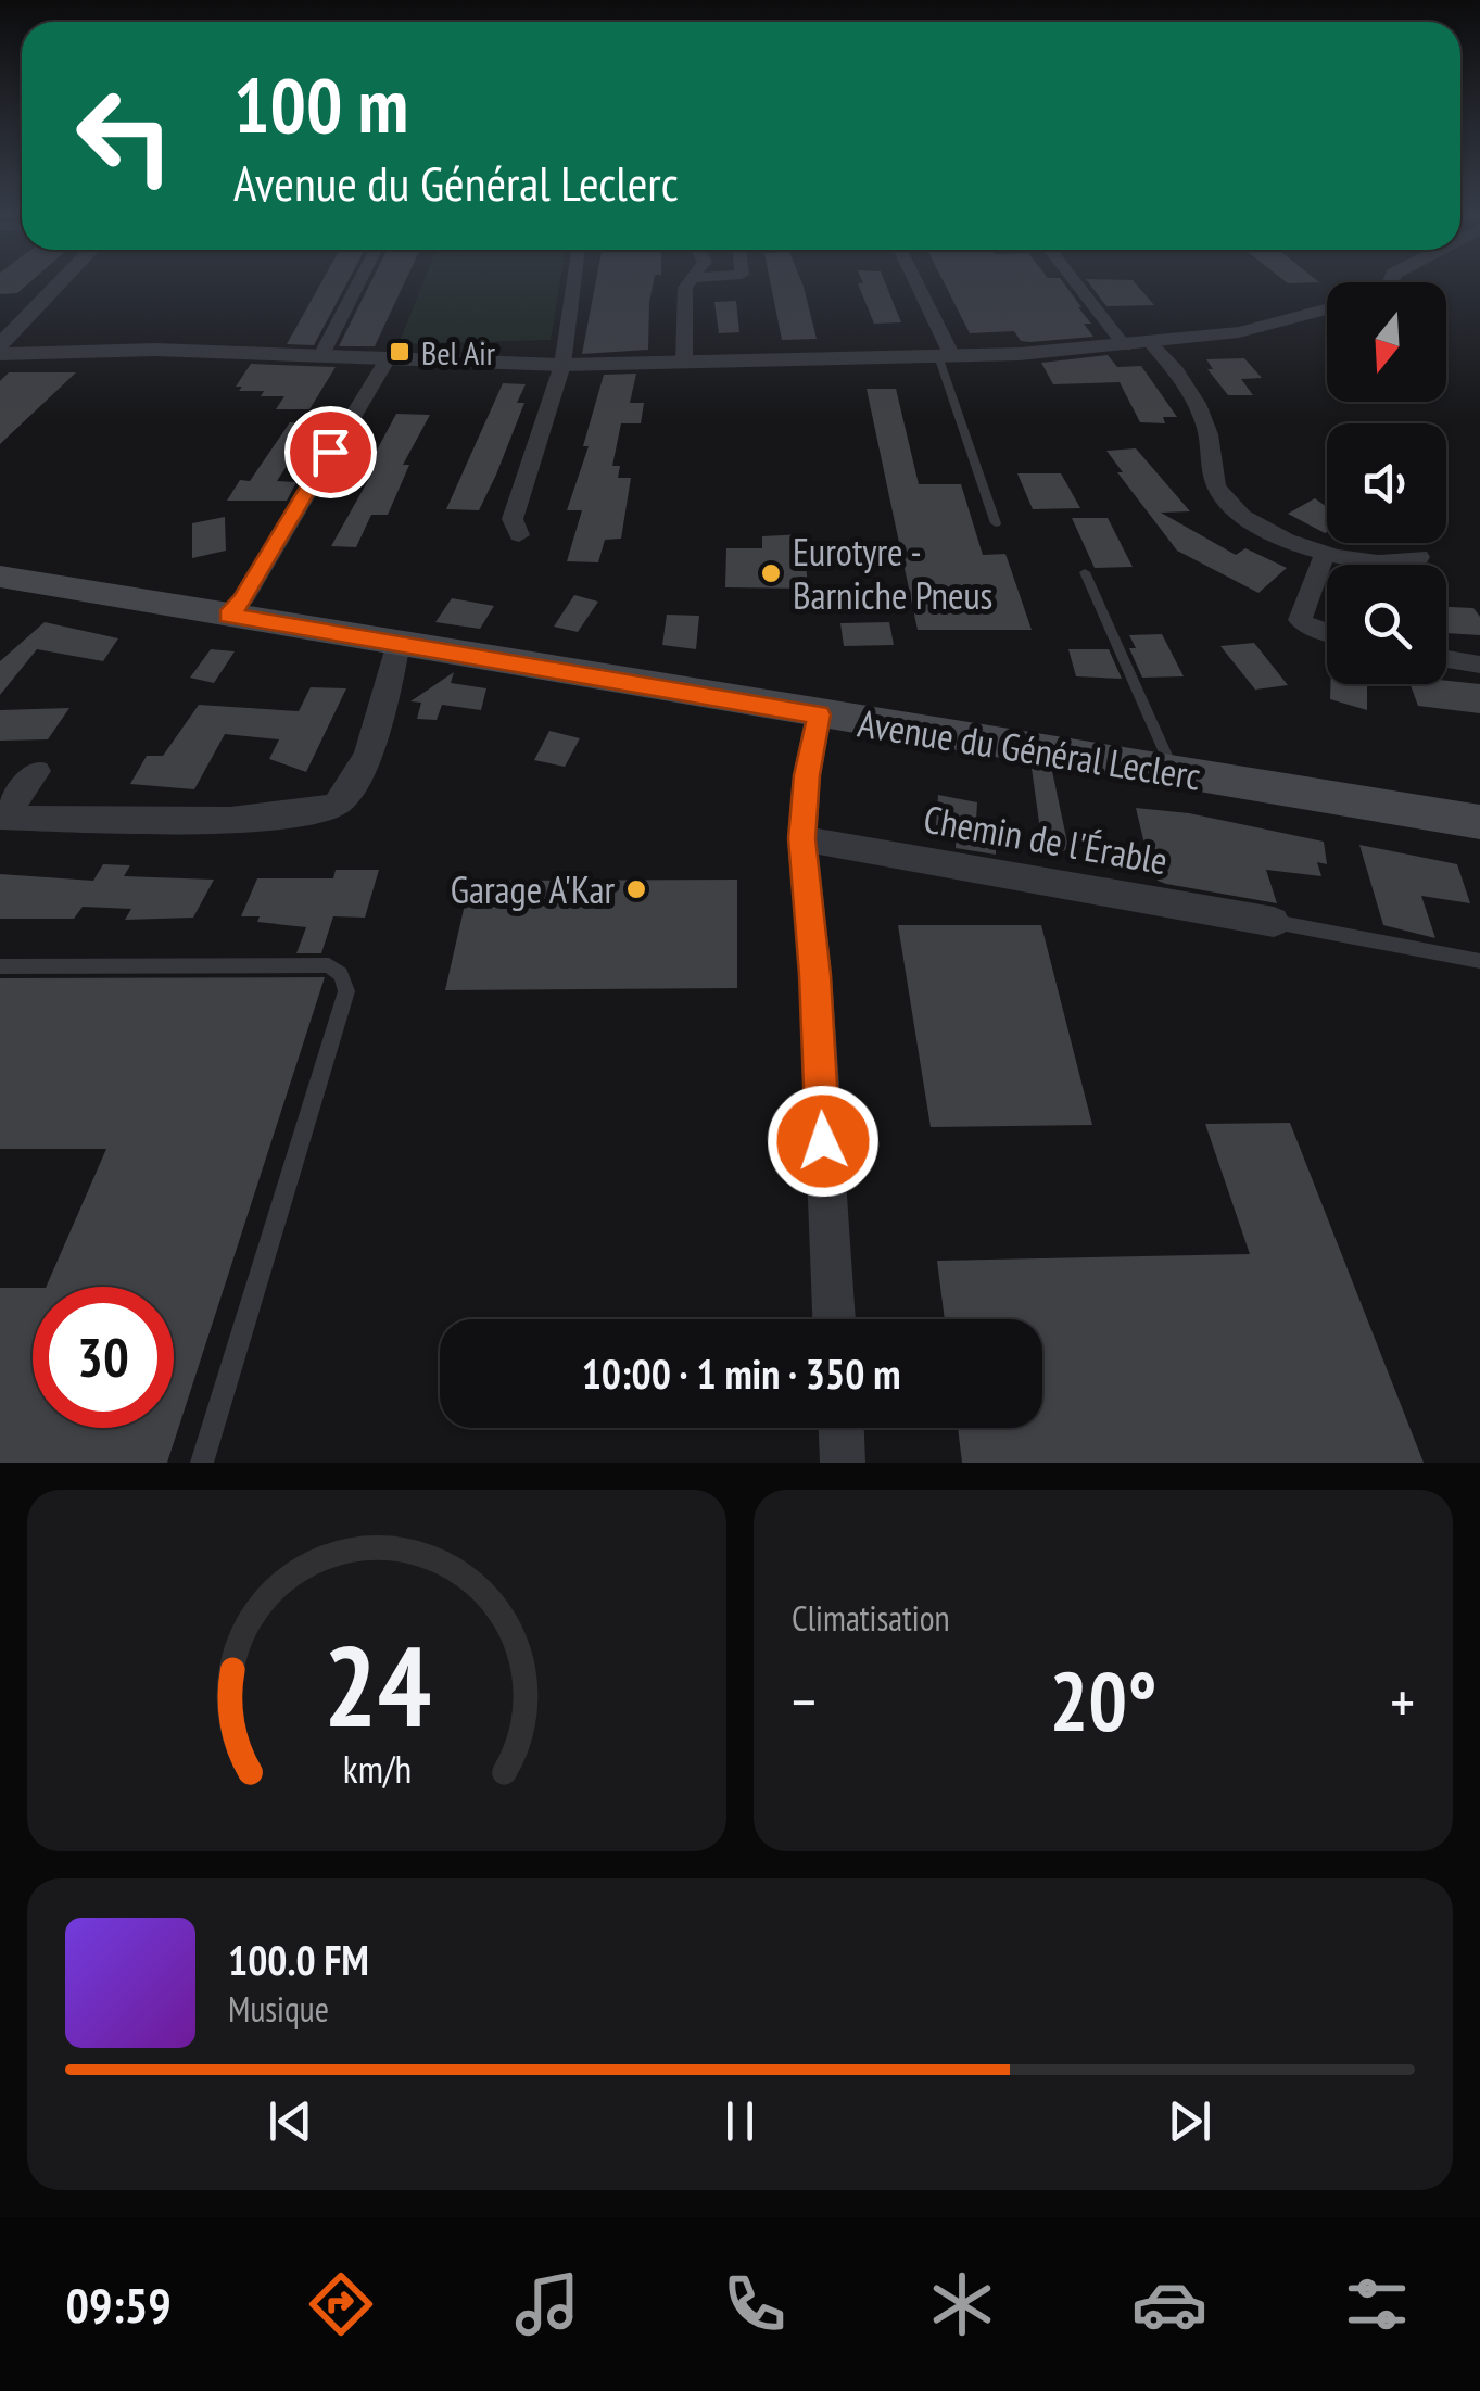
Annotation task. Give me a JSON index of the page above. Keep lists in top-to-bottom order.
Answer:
{
  "streets": {
    "main road": ["Avenue du Général Leclerc"],
    "street": ["Chemin de l'Érable"]
  },
  "places": {
    "transit": ["Bel Air"],
    "other": ["Eurotyre - Barniche Pneus", "Garage A'Kar"]
  },
  "north": "bottom",
  "page": {
    "turn": ["100 m", "Avenue du Général Leclerc"],
    "limit": "30",
    "trip": "10:00 · 1 min · 350 m",
    "tile": "Climatisation",
    "heat": ["−", "20°", "+"],
    "song": ["100.0 FM", "Musique"],
    "tabs": "09:59",
    "gauge": ["24", "km/h"]
  }
}
